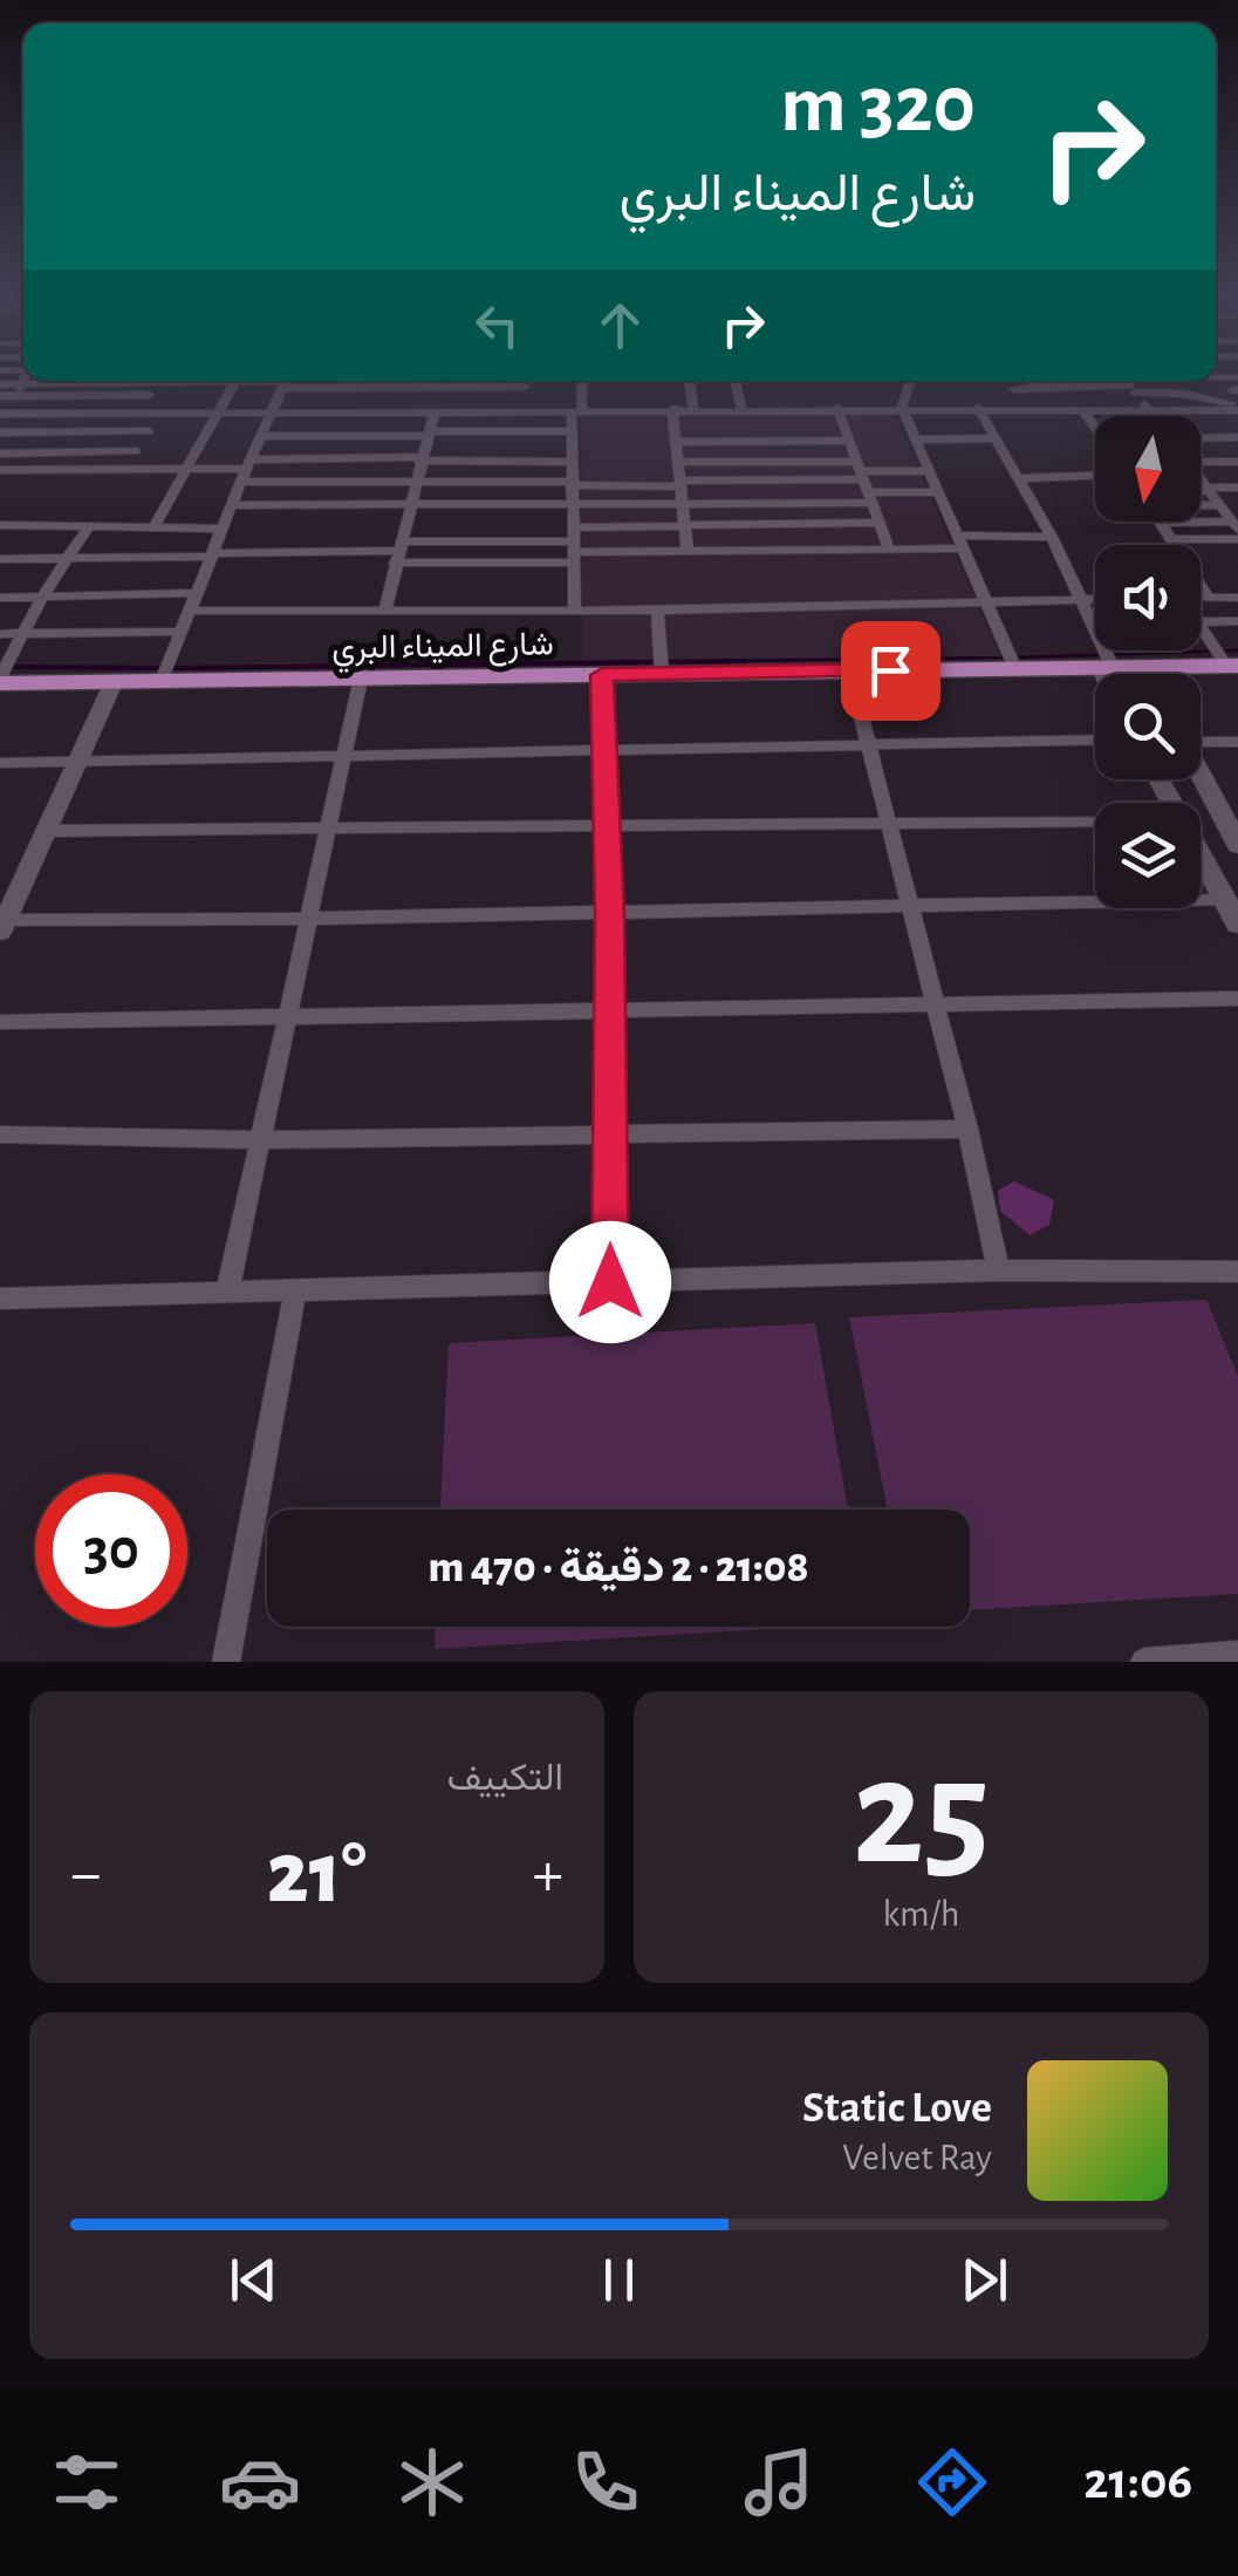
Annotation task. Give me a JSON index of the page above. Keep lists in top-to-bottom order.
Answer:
{
  "streets": {
    "highway": ["شارع الميناء البري"]
  },
  "north": "bottom",
  "page": {
    "turn": ["320 m", "شارع الميناء البري"],
    "limit": "30",
    "trip": "21:08 · 2 دقيقة · 470 m",
    "tile": [
      ["25", "km/h"],
      "التكييف"
    ],
    "heat": ["−", "21°", "+"],
    "song": ["Static Love", "Velvet Ray"],
    "tabs": "21:06"
  }
}
